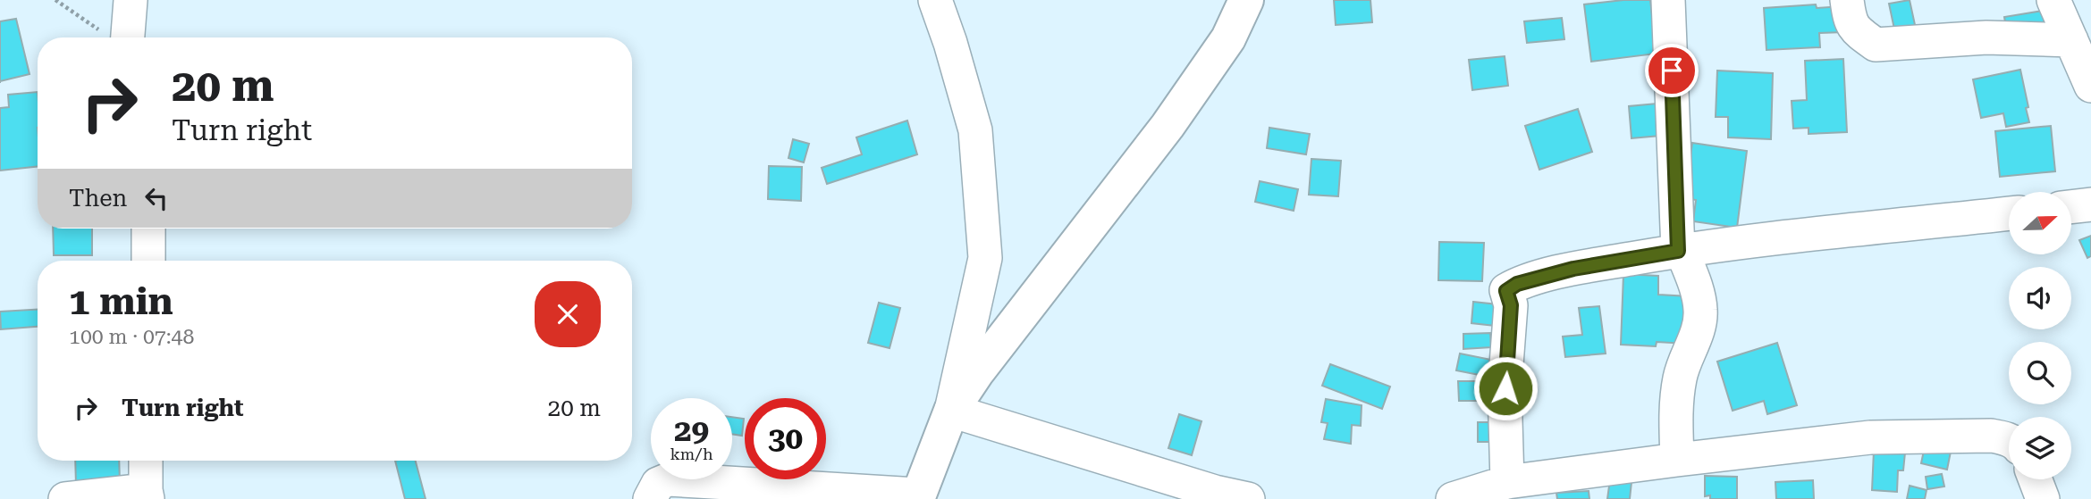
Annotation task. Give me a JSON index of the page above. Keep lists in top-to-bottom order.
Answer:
{
  "north": "right",
  "page": {
    "turn": ["20 m", "Turn right"],
    "then": "Then",
    "heading": ["1 min", "100 m · 07:48"],
    "list": [
      {
        "name": "Turn right",
        "value": "20 m"
      }
    ],
    "speed": "29 km/h",
    "limit": "30"
  }
}
